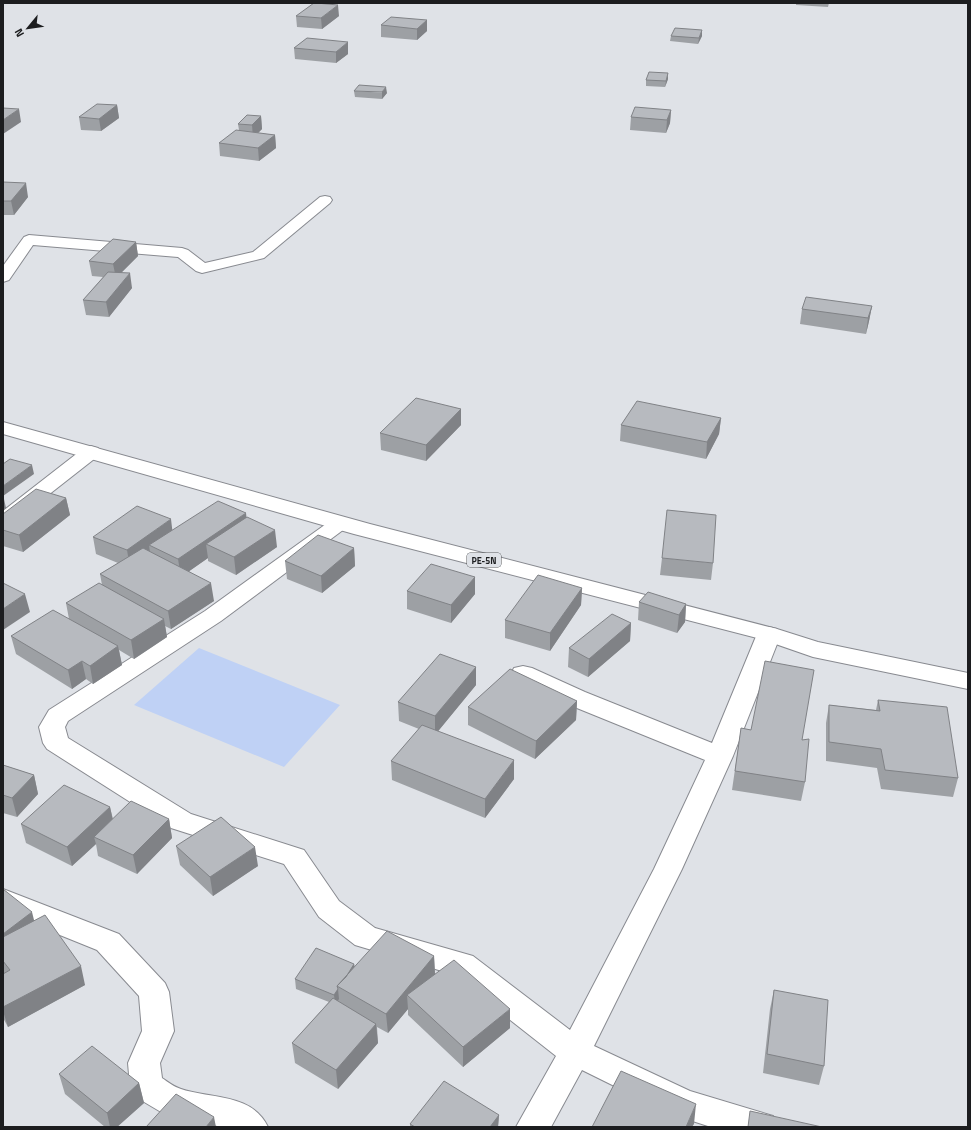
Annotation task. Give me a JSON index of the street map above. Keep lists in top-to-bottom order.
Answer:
{
  "streets": {
    "main road": ["PE-5N"]
  },
  "north": "bottom left"
}
